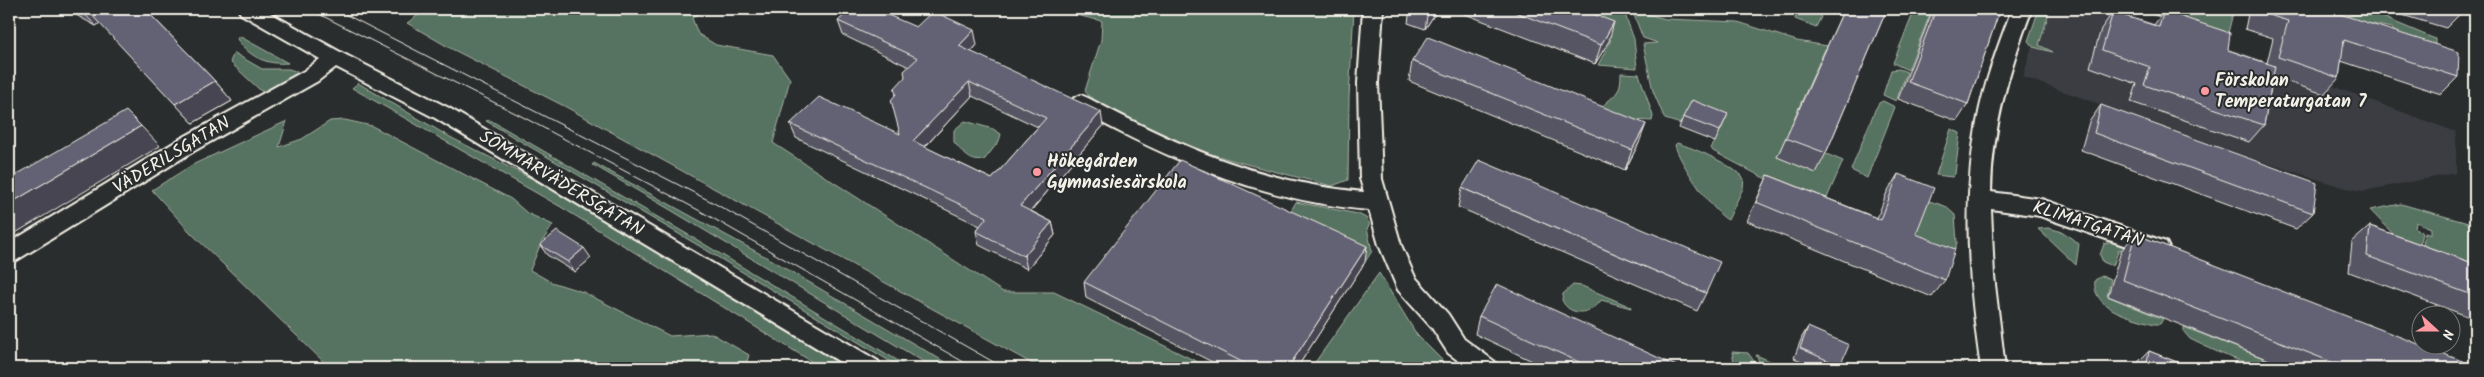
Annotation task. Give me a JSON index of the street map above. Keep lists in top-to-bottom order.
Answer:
{
  "streets": {
    "street": ["VÄDERILSGATAN", "SOMMARVÄDERSGATAN", "KLIMATGATAN"]
  },
  "crossings": [
    ["VÄDERILSGATAN", "SOMMARVÄDERSGATAN"]
  ],
  "places": ["Förskolan Temperaturgatan 7", "Hökegården Gymnasiesärskola"],
  "north": "right"
}
